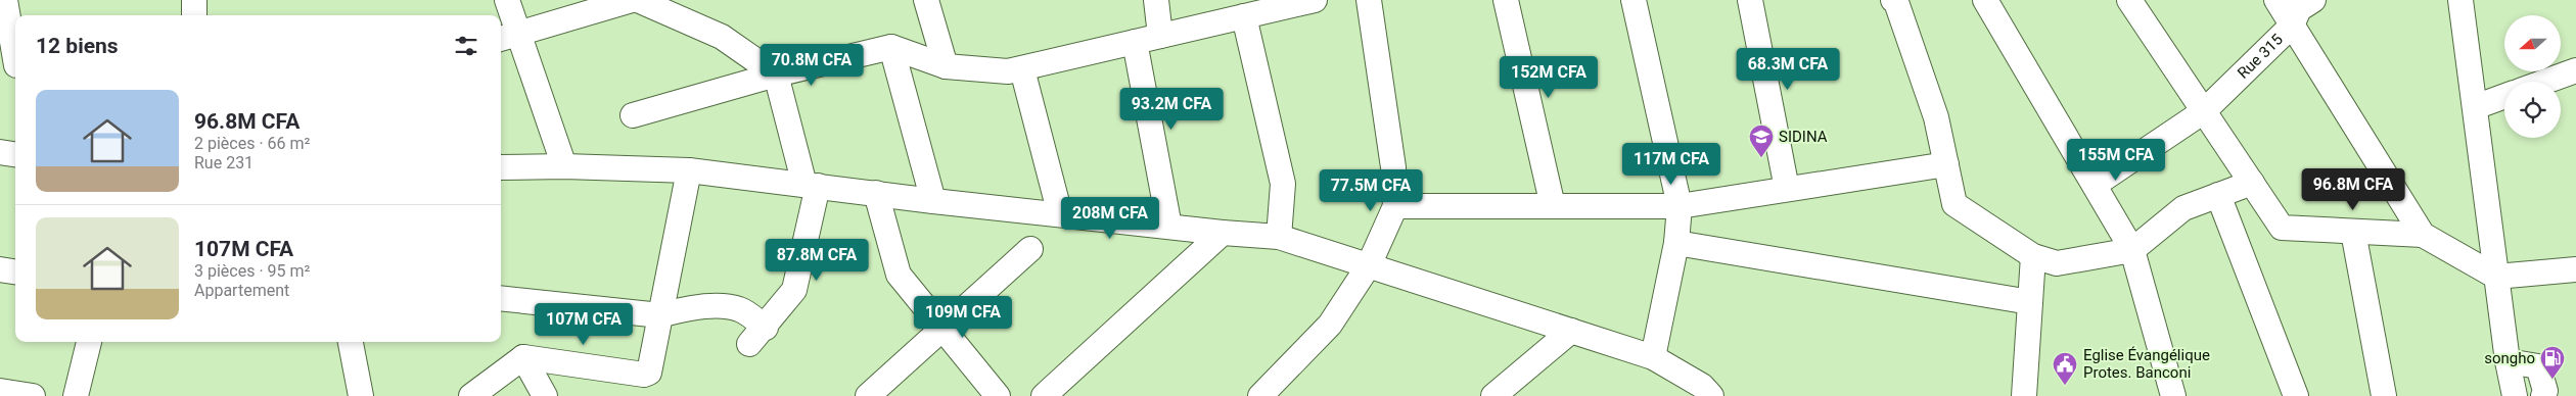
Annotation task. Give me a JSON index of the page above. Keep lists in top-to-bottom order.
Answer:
{
  "streets": {
    "street": ["Rue 315"]
  },
  "places": {
    "school or university": ["SIDINA"],
    "fuel station": ["songho"],
    "public building": ["Eglise Évangélique Protes. Banconi"]
  },
  "north": "left",
  "page": {
    "heading": "12 biens",
    "price": [
      "70.8M CFA",
      "68.3M CFA",
      "152M CFA",
      "93.2M CFA",
      "155M CFA",
      "117M CFA",
      "96.8M CFA",
      "77.5M CFA",
      "208M CFA",
      "87.8M CFA",
      "109M CFA",
      "107M CFA"
    ],
    "list": [
      {
        "name": "96.8M CFA",
        "note": "2 pièces · 66 m² · Rue 231"
      },
      {
        "name": "107M CFA",
        "note": "3 pièces · 95 m² · Appartement"
      }
    ]
  }
}
